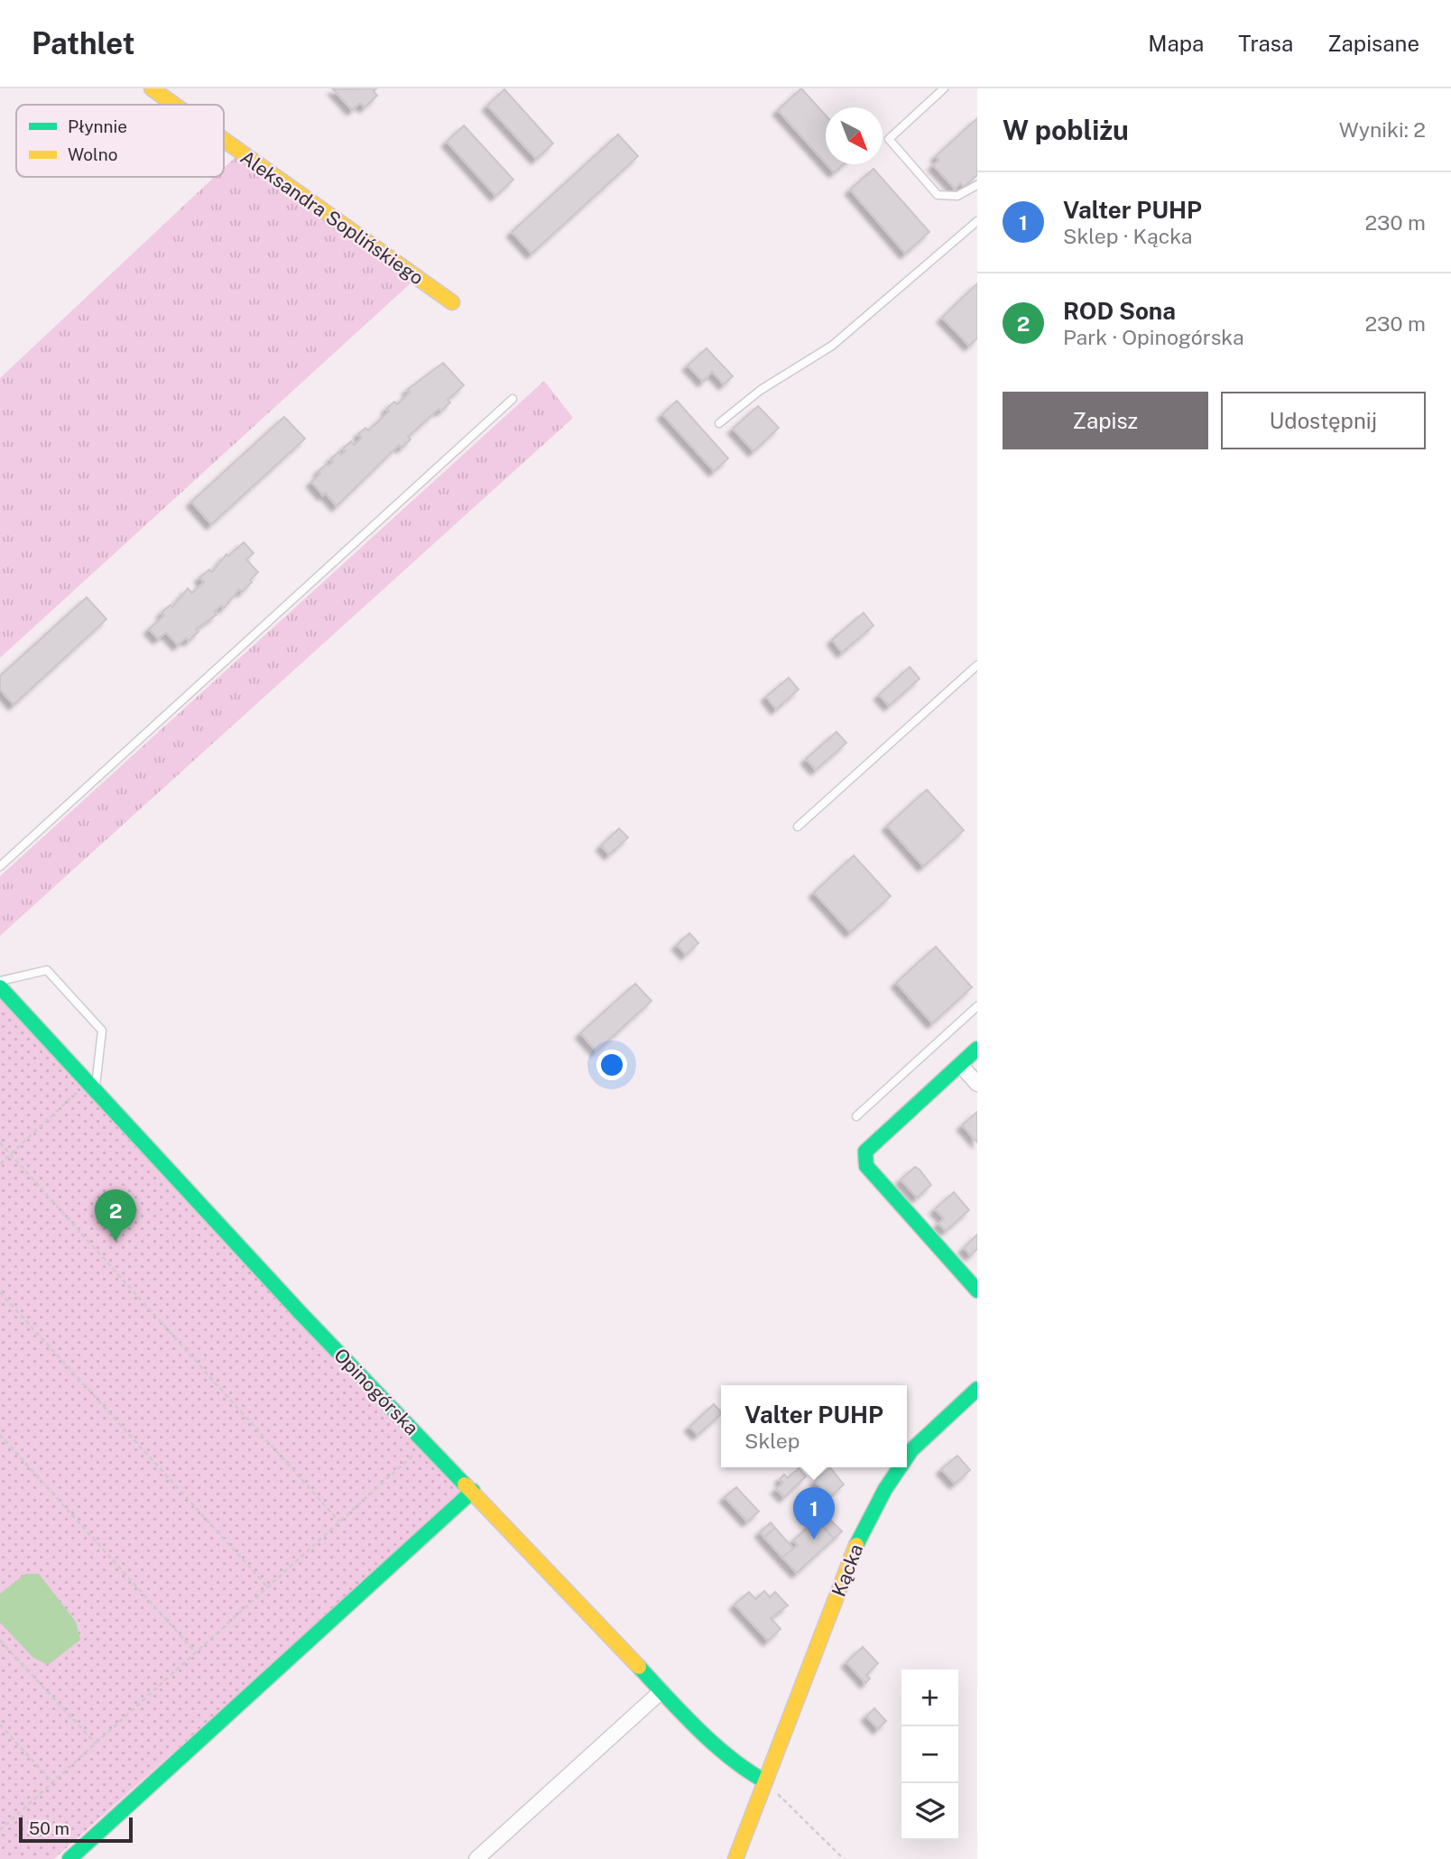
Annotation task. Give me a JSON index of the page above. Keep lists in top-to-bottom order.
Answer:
{
  "streets": {
    "street": ["Aleksandra Soplińskiego", "Opinogórska", "Kącka"]
  },
  "crossings": [
    ["Opinogórska", "Kącka"]
  ],
  "legend": ["Płynnie", "Wolno"],
  "scale_bar": "50 m",
  "north": "bottom right",
  "page": {
    "header": "Pathlet",
    "nav": ["Mapa", "Trasa", "Zapisane"],
    "heading": ["W pobliżu", "Wyniki: 2"],
    "list": [
      {
        "mark": "1",
        "name": "Valter PUHP",
        "note": "Sklep · Kącka",
        "value": "230 m"
      },
      {
        "mark": "2",
        "name": "ROD Sona",
        "note": "Park · Opinogórska",
        "value": "230 m"
      }
    ],
    "buttons": ["Zapisz", "Udostępnij"],
    "pins": ["2", "1"],
    "popup": ["Valter PUHP", "Sklep"],
    "map_buttons": ["+", "−"],
    "scale": "50 m"
  }
}
